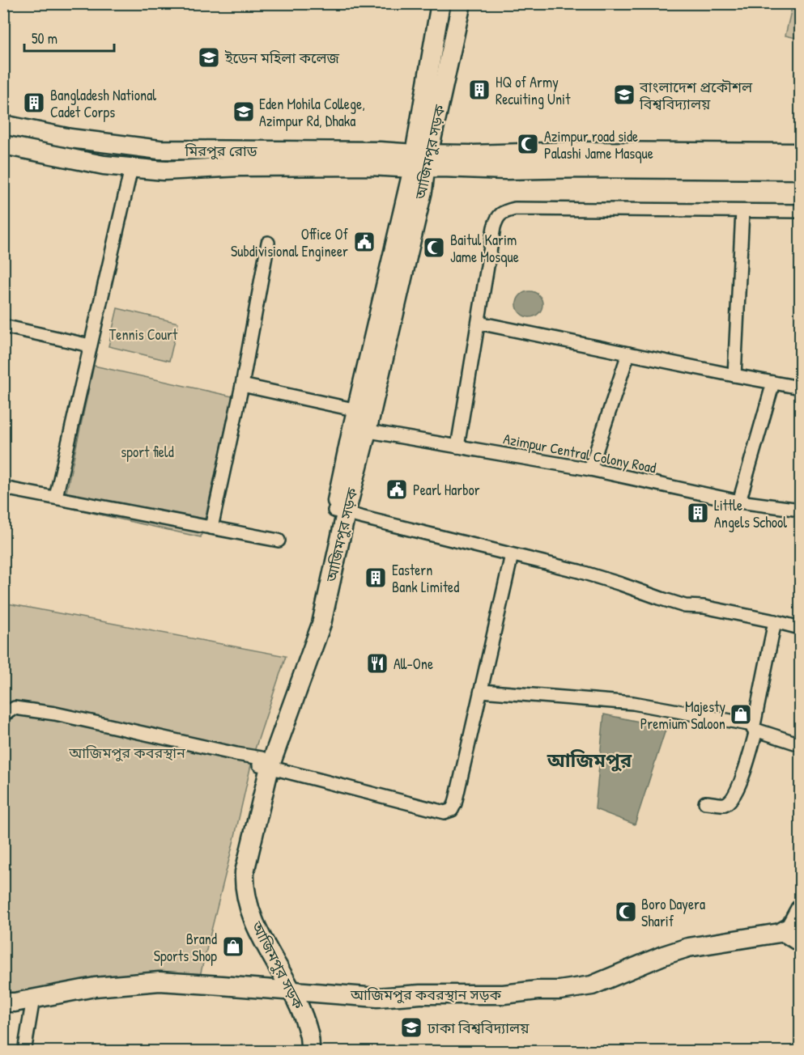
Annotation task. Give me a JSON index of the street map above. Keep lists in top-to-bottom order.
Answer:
{
  "streets": {
    "main road": ["মিরপুর রোড", "আজিমপুর সড়ক", "আজিমপুর কবরস্থান সড়ক"],
    "street": ["Azimpur Central Colony Road"]
  },
  "crossings": [
    ["মিরপুর রোড", "আজিমপুর সড়ক"],
    ["আজিমপুর সড়ক", "Azimpur Central Colony Road"],
    ["আজিমপুর সড়ক", "আজিমপুর কবরস্থান সড়ক"]
  ],
  "districts": ["আজিমপুর"],
  "parks": ["Tennis Court", "sport field", "আজিমপুর কবরস্থান"],
  "places": {
    "school or university": [
      "ইডেন মহিলা কলেজ",
      "বাংলাদেশ প্রকৌশল বিশ্ববিদ্যালয়",
      "Eden Mohila College, Azimpur Rd, Dhaka",
      "ঢাকা বিশ্ববিদ্যালয়"
    ],
    "building": [
      "HQ of Army Recuiting Unit",
      "Bangladesh National Cadet Corps",
      "Little Angels School",
      "Eastern Bank Limited"
    ],
    "mosque": ["Azimpur road side Palashi Jame Masque", "Baitul Karim Jame Mosque", "Boro Dayera Sharif"],
    "public building": ["Office Of Subdivisional Engineer", "Pearl Harbor"],
    "restaurant": ["All-One"],
    "shop": ["Majesty Premium Saloon", "Brand Sports Shop"]
  },
  "scale_bar": "50 m"
}
